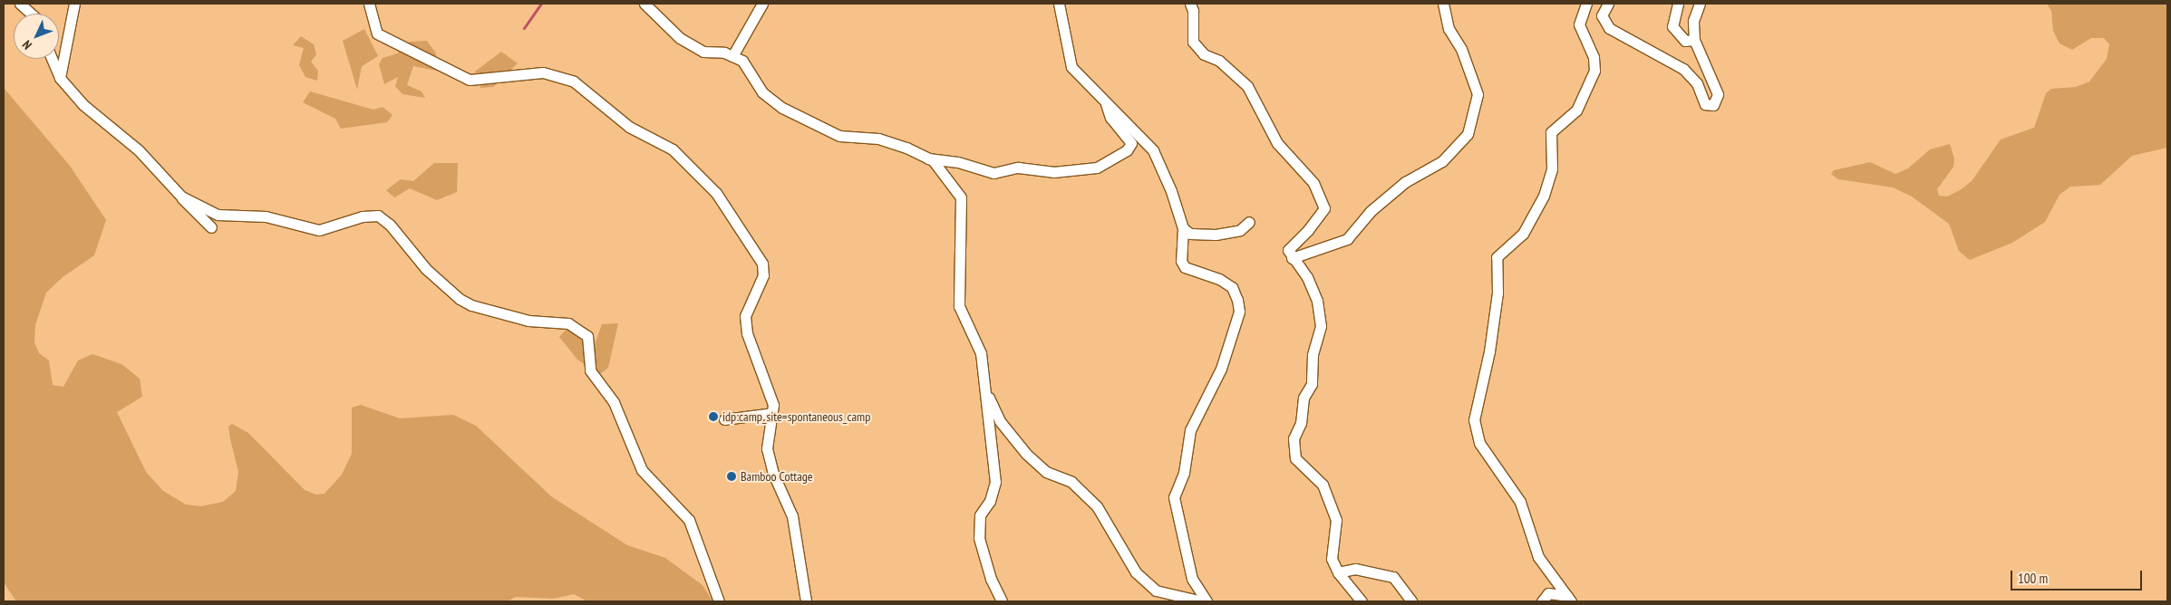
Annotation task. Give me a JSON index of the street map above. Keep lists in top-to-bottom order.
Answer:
{
  "places": ["idp:camp_site=spontaneous_camp", "Bamboo Cottage"],
  "scale_bar": "100 m",
  "north": "bottom left"
}
